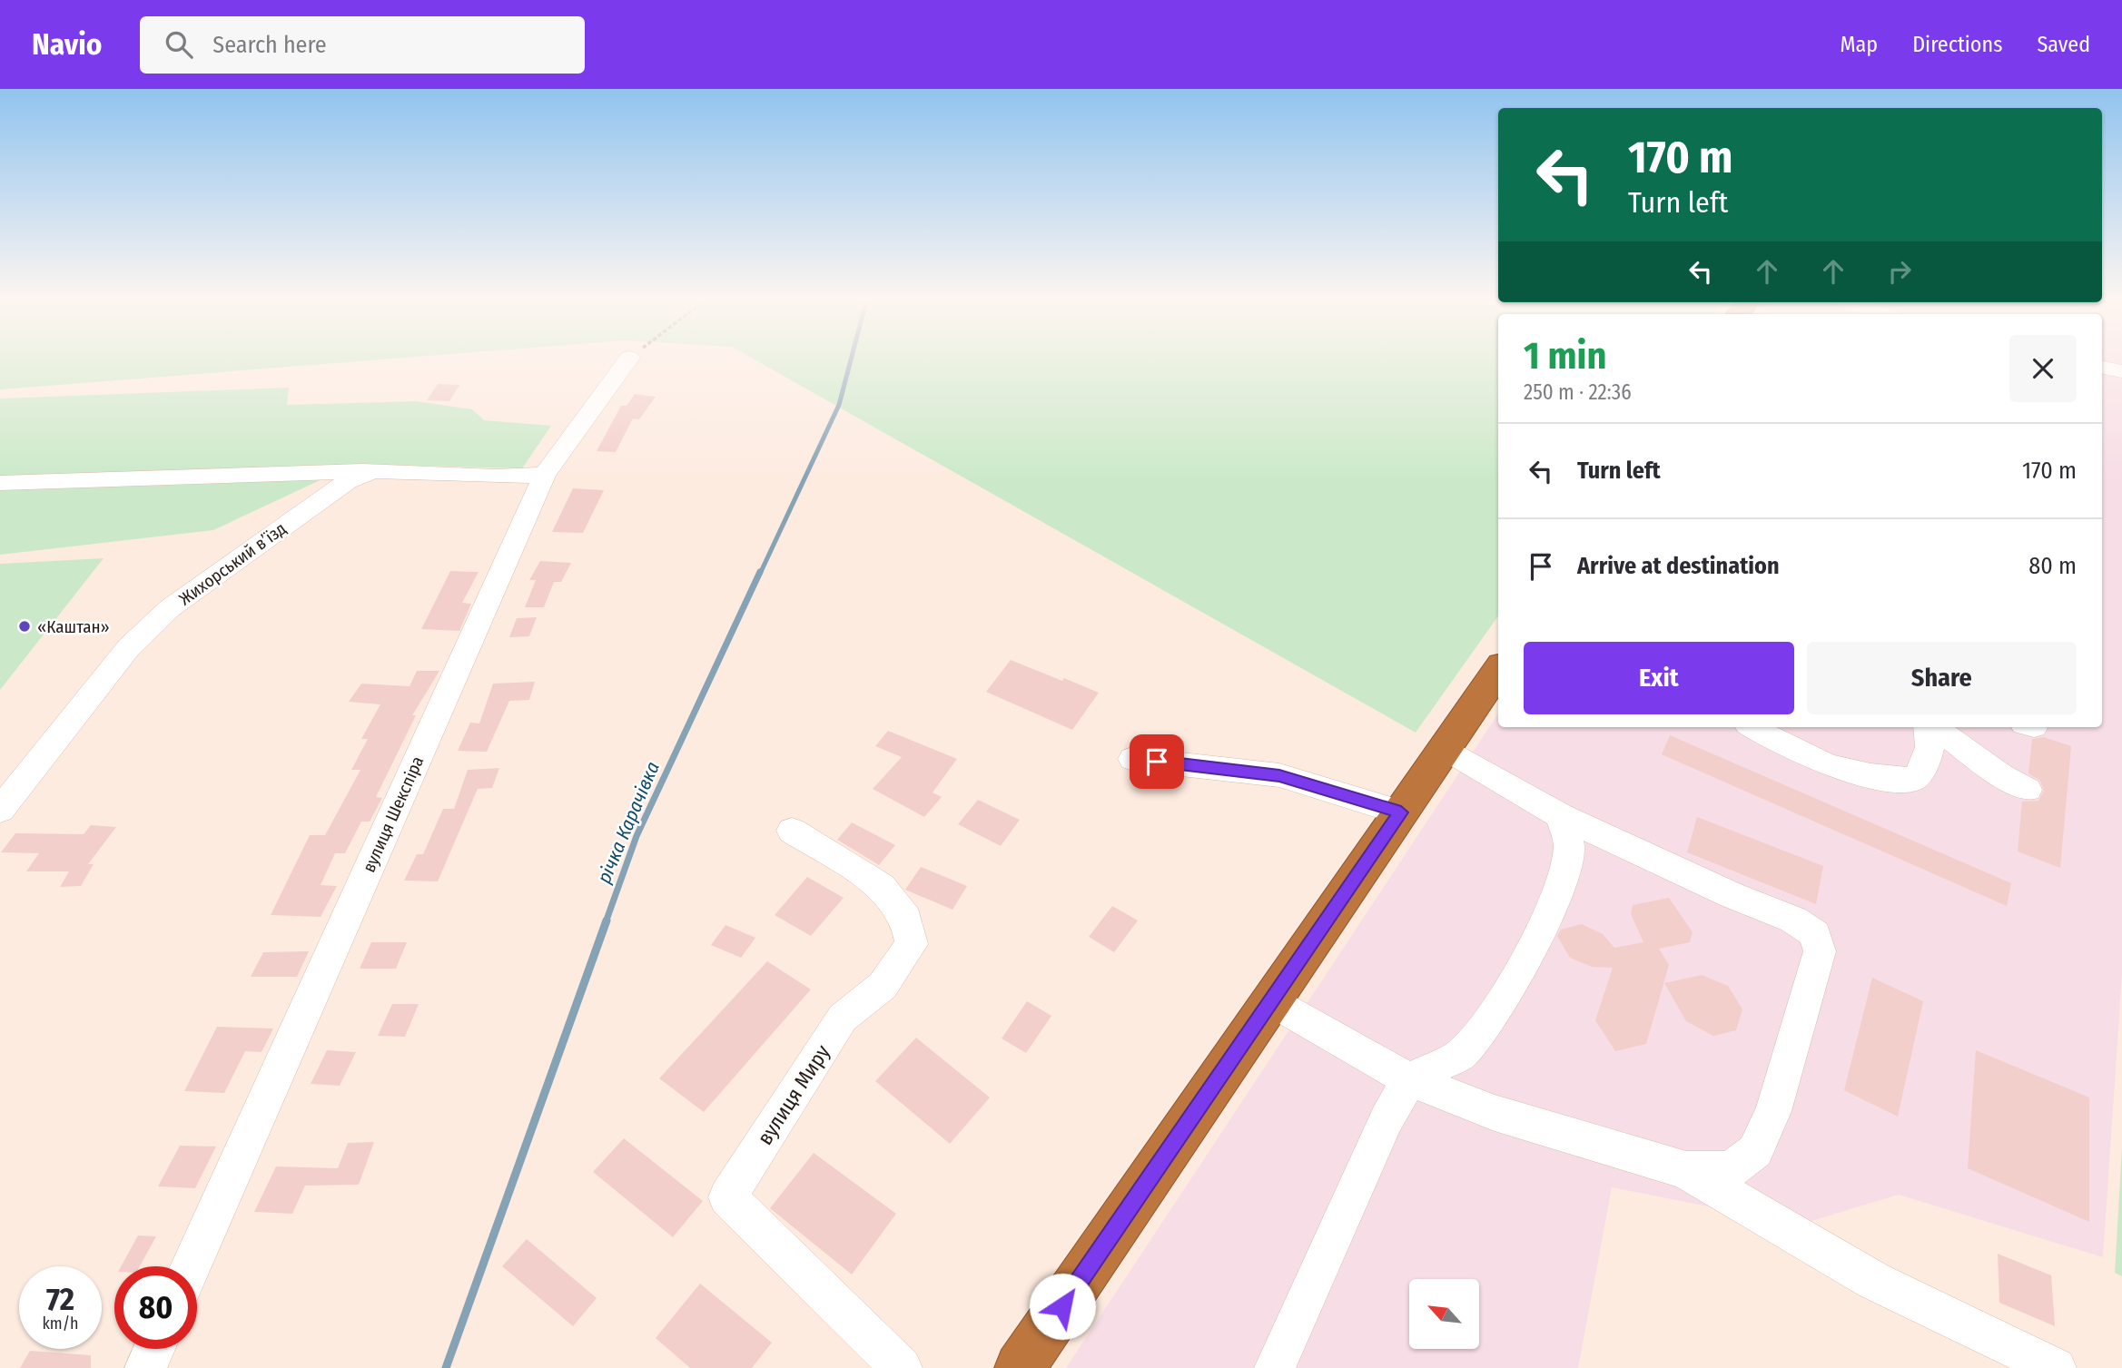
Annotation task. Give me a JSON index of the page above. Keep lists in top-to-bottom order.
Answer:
{
  "streets": {
    "street": ["Жихорський в’їзд", "вулиця Шекспіра", "вулиця Миру"]
  },
  "crossings": [
    ["Жихорський в’їзд", "вулиця Шекспіра"]
  ],
  "water": ["річка Карачівка"],
  "places": ["«Каштан»"],
  "north": "top left",
  "page": {
    "header": "Navio",
    "search": "Search here",
    "nav": ["Map", "Directions", "Saved"],
    "turn": ["170 m", "Turn left"],
    "heading": ["1 min", "250 m · 22:36"],
    "list": [
      {
        "name": "Turn left",
        "value": "170 m"
      },
      {
        "name": "Arrive at destination",
        "value": "80 m"
      }
    ],
    "buttons": ["Exit", "Share"],
    "speed": "72 km/h",
    "limit": "80"
  }
}
